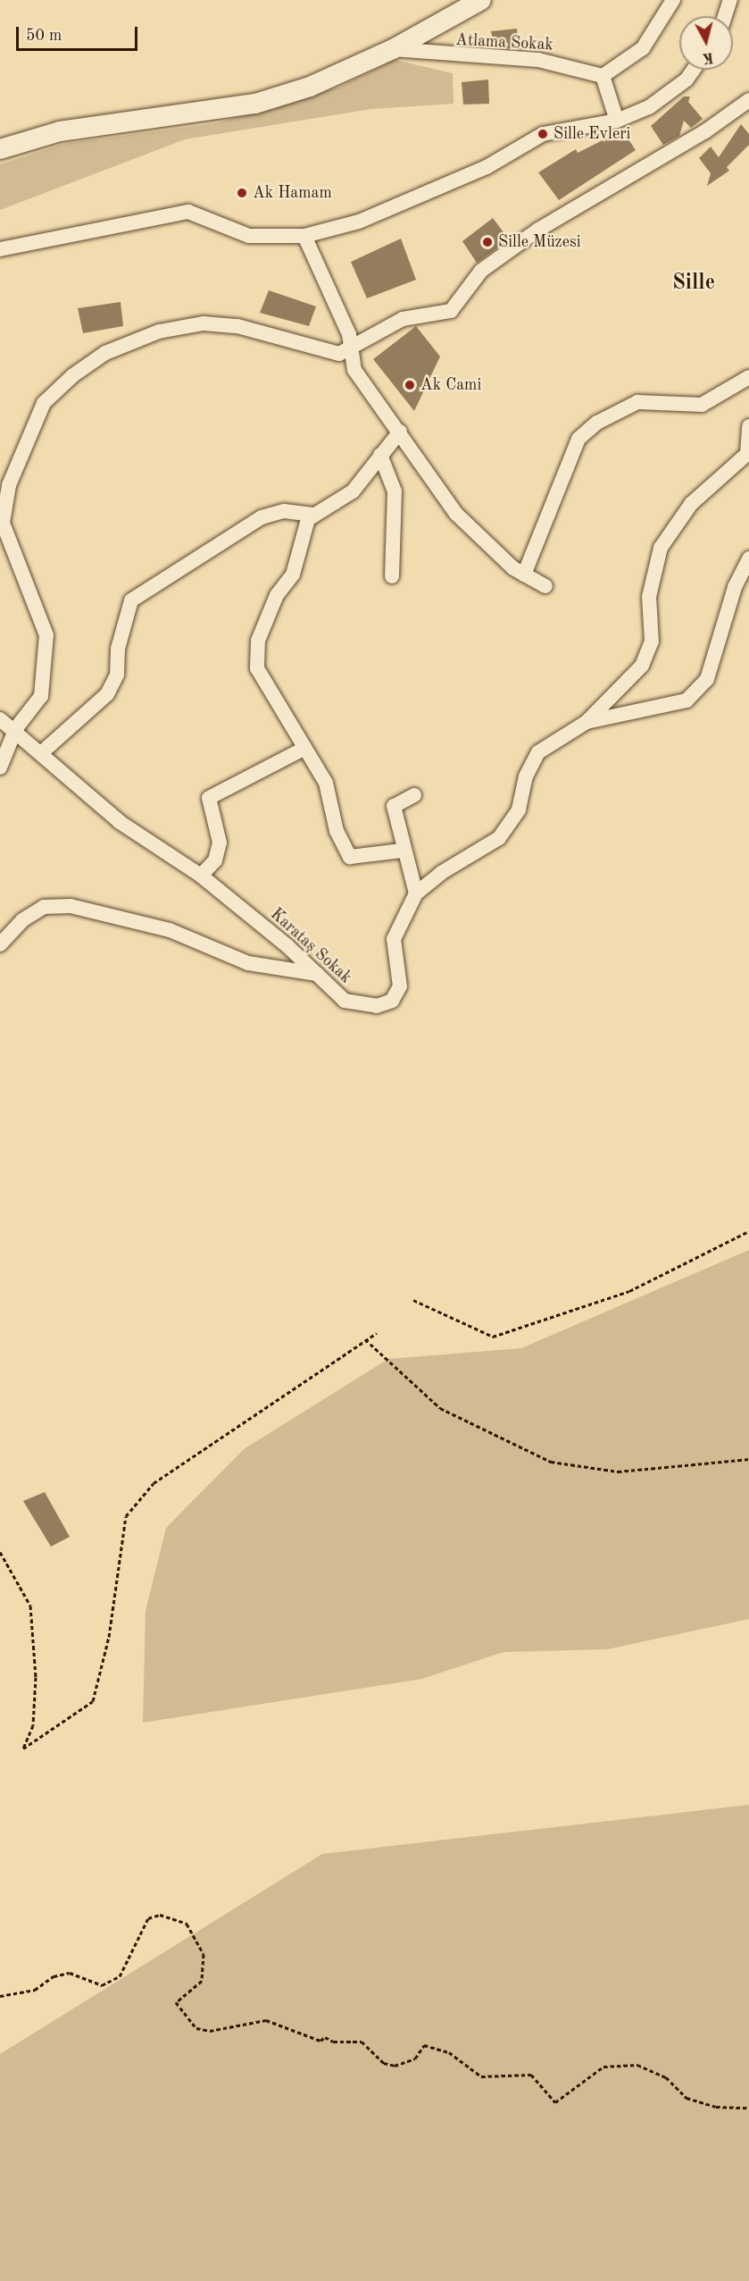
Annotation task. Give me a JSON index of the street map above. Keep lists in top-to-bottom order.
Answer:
{
  "streets": {
    "street": ["Atlama Sokak", "Karataş Sokak"]
  },
  "districts": ["Sille"],
  "places": [
    "Sille Evleri",
    "Ak Hamam",
    "Sille Müzesi",
    "Ak Cami"
  ],
  "scale_bar": "50 m",
  "north": "bottom"
}
